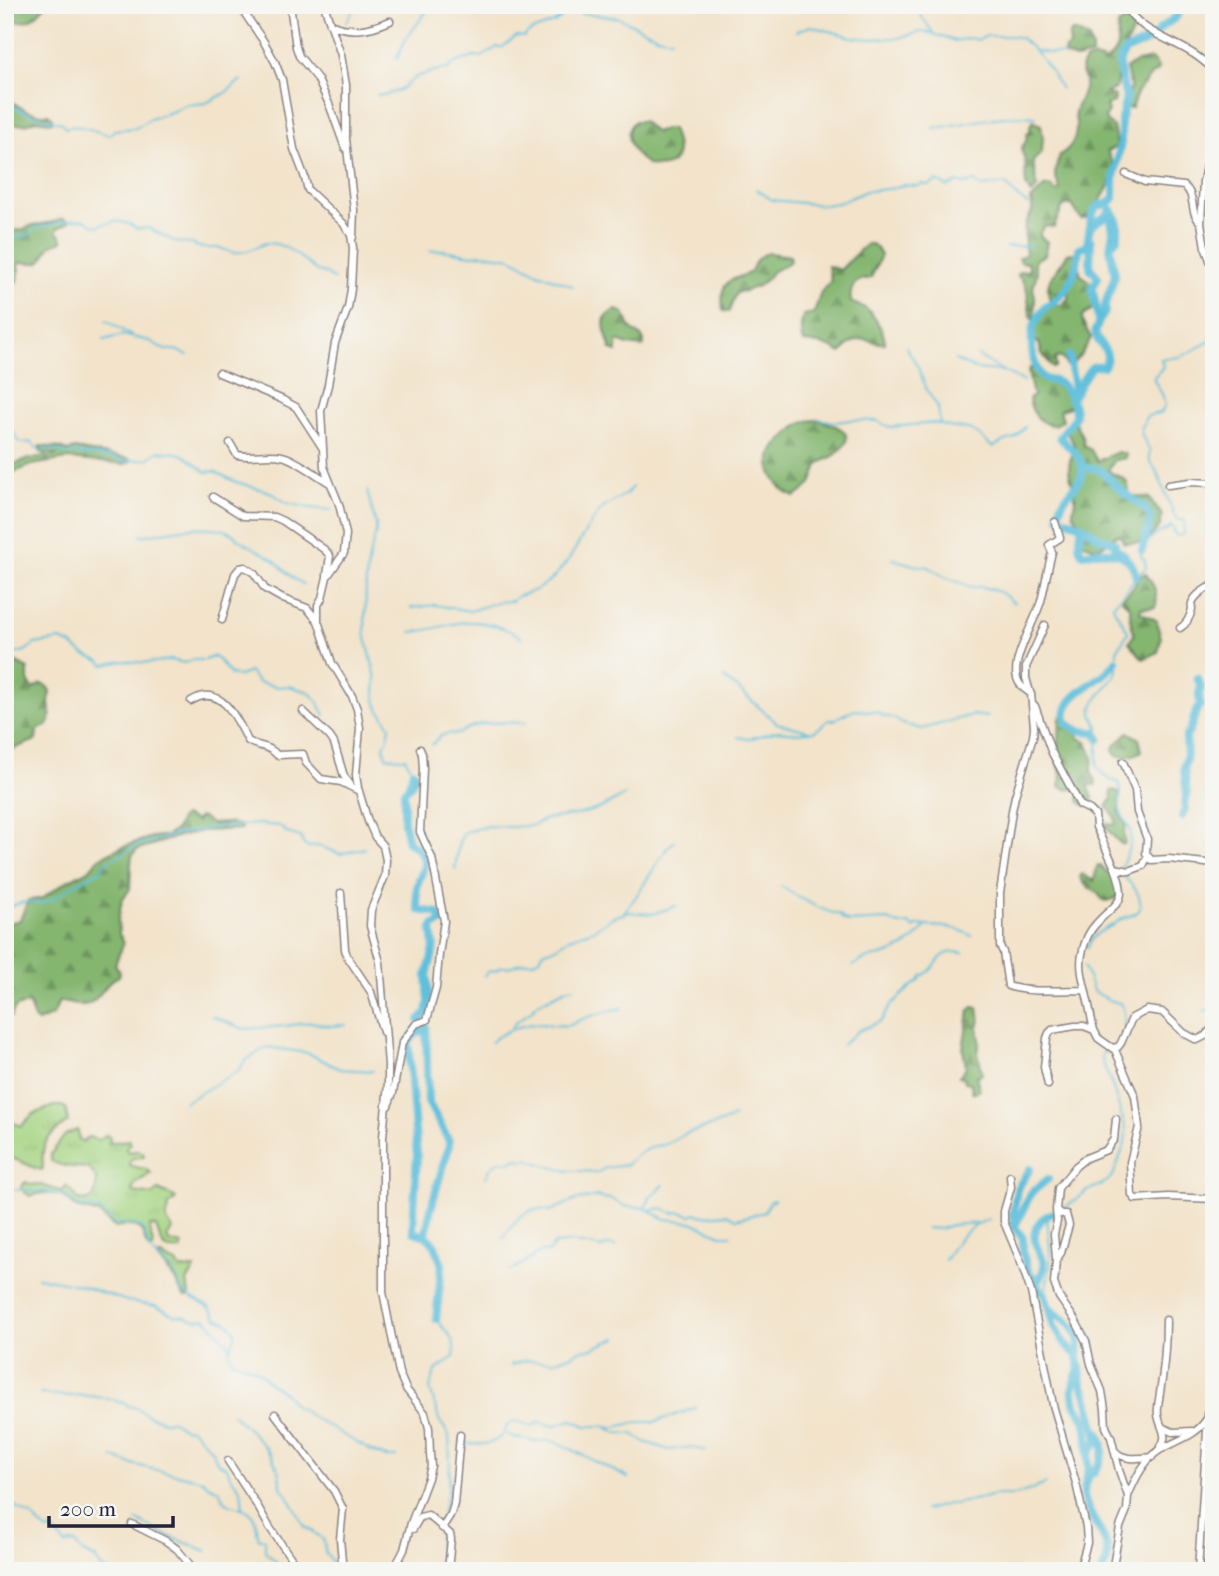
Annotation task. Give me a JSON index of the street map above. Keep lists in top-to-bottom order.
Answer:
{
  "scale_bar": "200 m"
}
